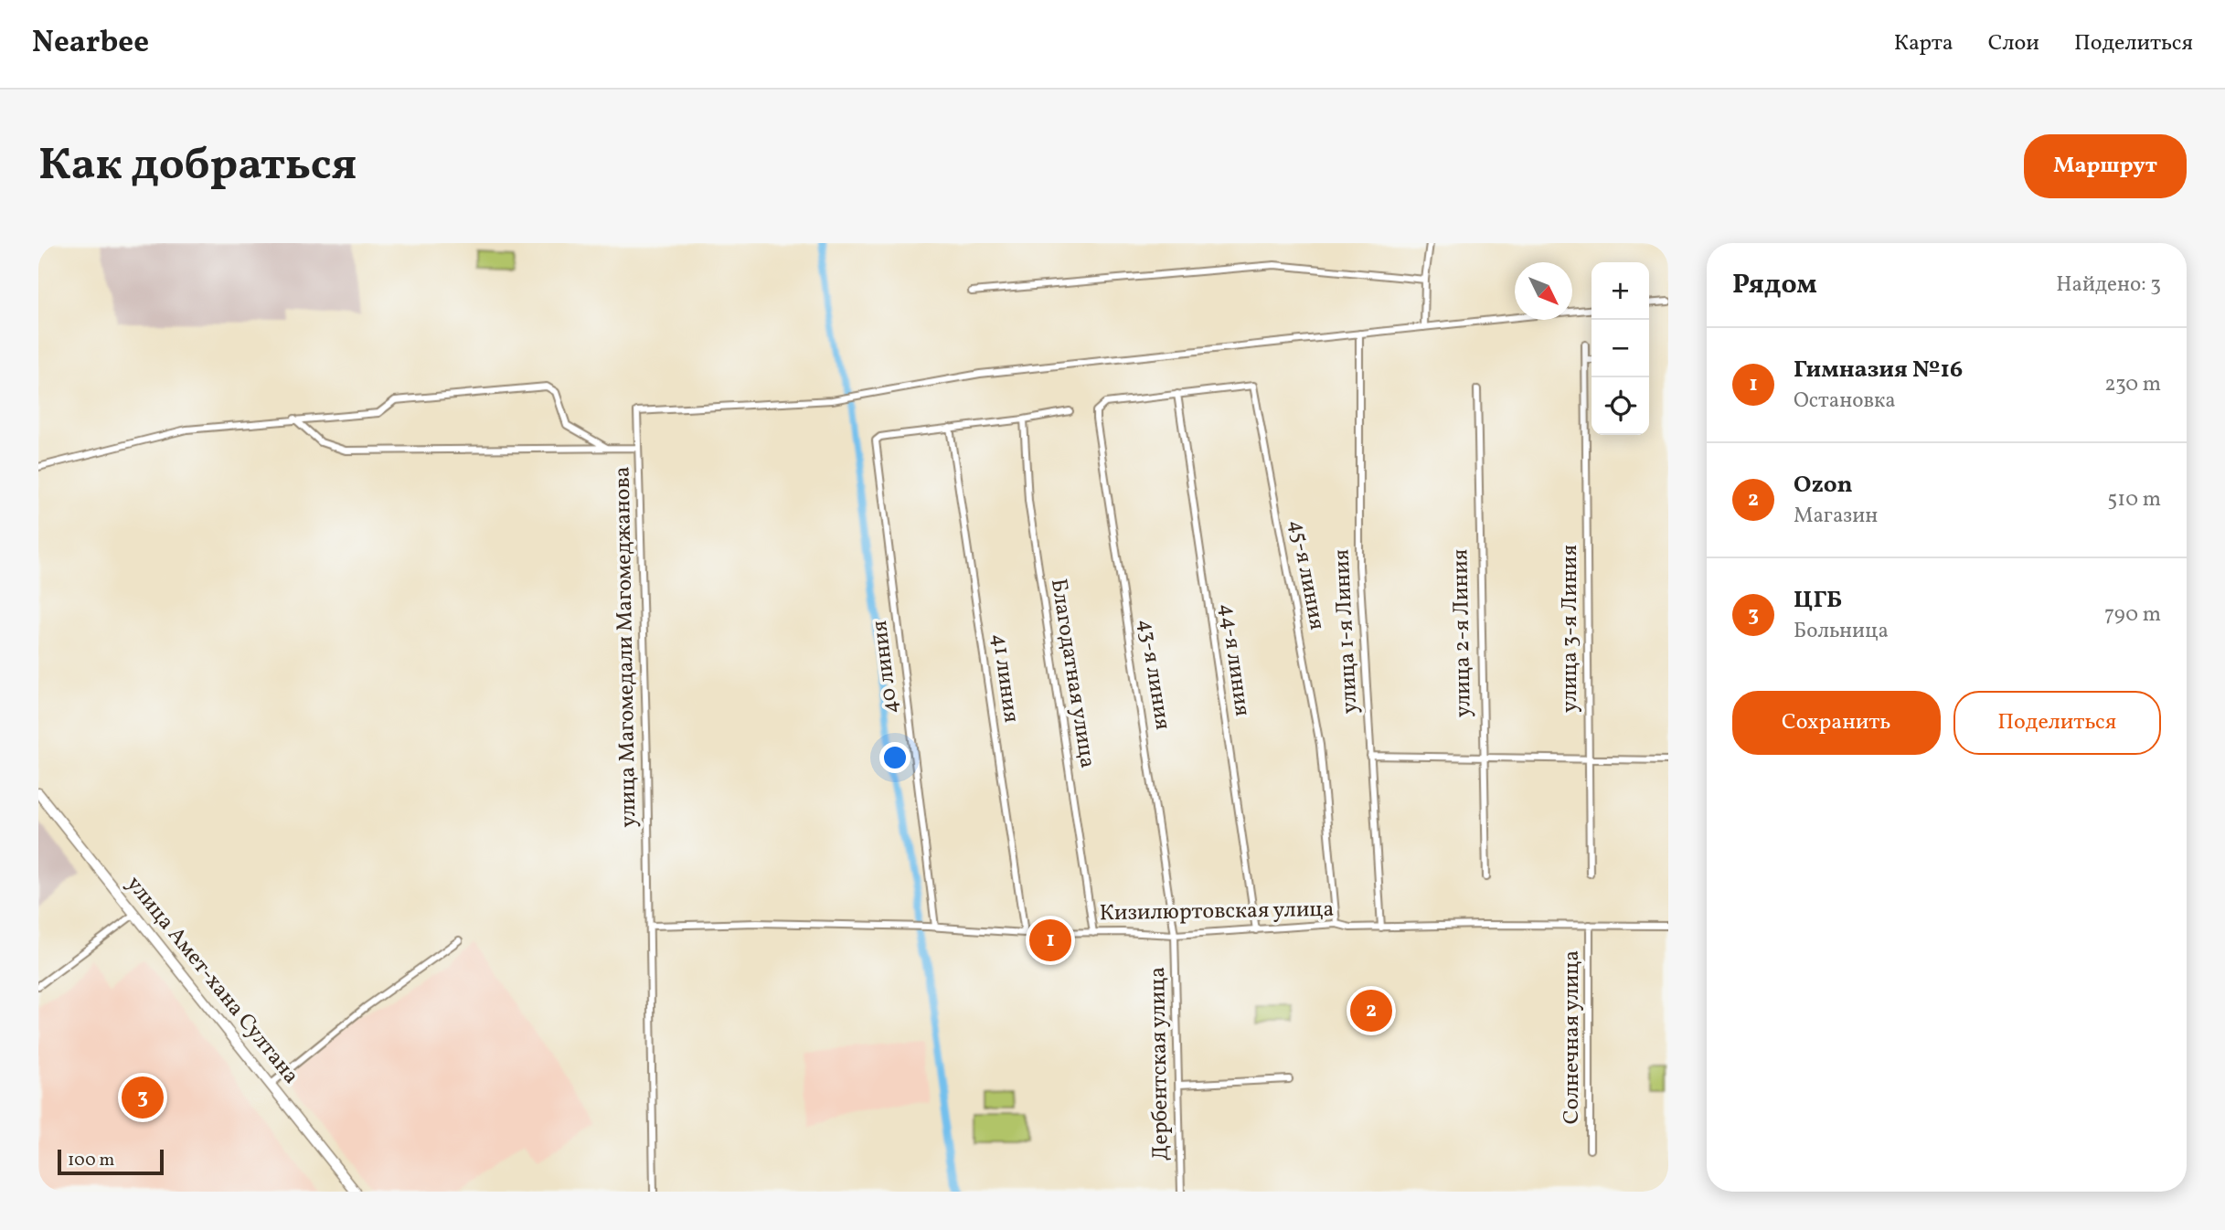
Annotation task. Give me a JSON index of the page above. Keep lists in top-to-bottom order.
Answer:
{
  "streets": {
    "main road": ["улица Амет-хана Султана"],
    "street": [
      "45-я линия",
      "улица 3-я Линия",
      "улица 1-я Линия",
      "улица 2-я Линия",
      "улица Магомедали Магомеджановa",
      "44-я линия",
      "40 линия",
      "Благодатная улица",
      "43-я линия",
      "41 линия",
      "Кизилюртовская улица",
      "Солнечная улица",
      "Дербентская улица"
    ]
  },
  "crossings": [
    ["45-я линия", "44-я линия"],
    ["45-я линия", "43-я линия"],
    ["45-я линия", "Кизилюртовская улица"],
    ["улица 1-я Линия", "Кизилюртовская улица"],
    ["улица Магомедали Магомеджановa", "Кизилюртовская улица"],
    ["44-я линия", "43-я линия"],
    ["44-я линия", "Кизилюртовская улица"],
    ["40 линия", "41 линия"],
    ["40 линия", "Кизилюртовская улица"],
    ["Благодатная улица", "Кизилюртовская улица"],
    ["43-я линия", "Кизилюртовская улица"],
    ["43-я линия", "Дербентская улица"],
    ["41 линия", "Кизилюртовская улица"],
    ["Кизилюртовская улица", "Солнечная улица"],
    ["Кизилюртовская улица", "Дербентская улица"]
  ],
  "scale_bar": "100 m",
  "north": "bottom right",
  "page": {
    "header": "Nearbee",
    "nav": ["Карта", "Слои", "Поделиться"],
    "buttons": [
      "Маршрут",
      ["Сохранить", "Поделиться"]
    ],
    "title": "Как добраться",
    "heading": ["Рядом", "Найдено: 3"],
    "map_buttons": ["+", "−"],
    "list": [
      {
        "mark": "1",
        "name": "Гимназия №16",
        "note": "Остановка",
        "value": "230 m"
      },
      {
        "mark": "2",
        "name": "Ozon",
        "note": "Магазин",
        "value": "510 m"
      },
      {
        "mark": "3",
        "name": "ЦГБ",
        "note": "Больница",
        "value": "790 m"
      }
    ],
    "pins": ["1", "2", "3"],
    "scale": "100 m"
  }
}
